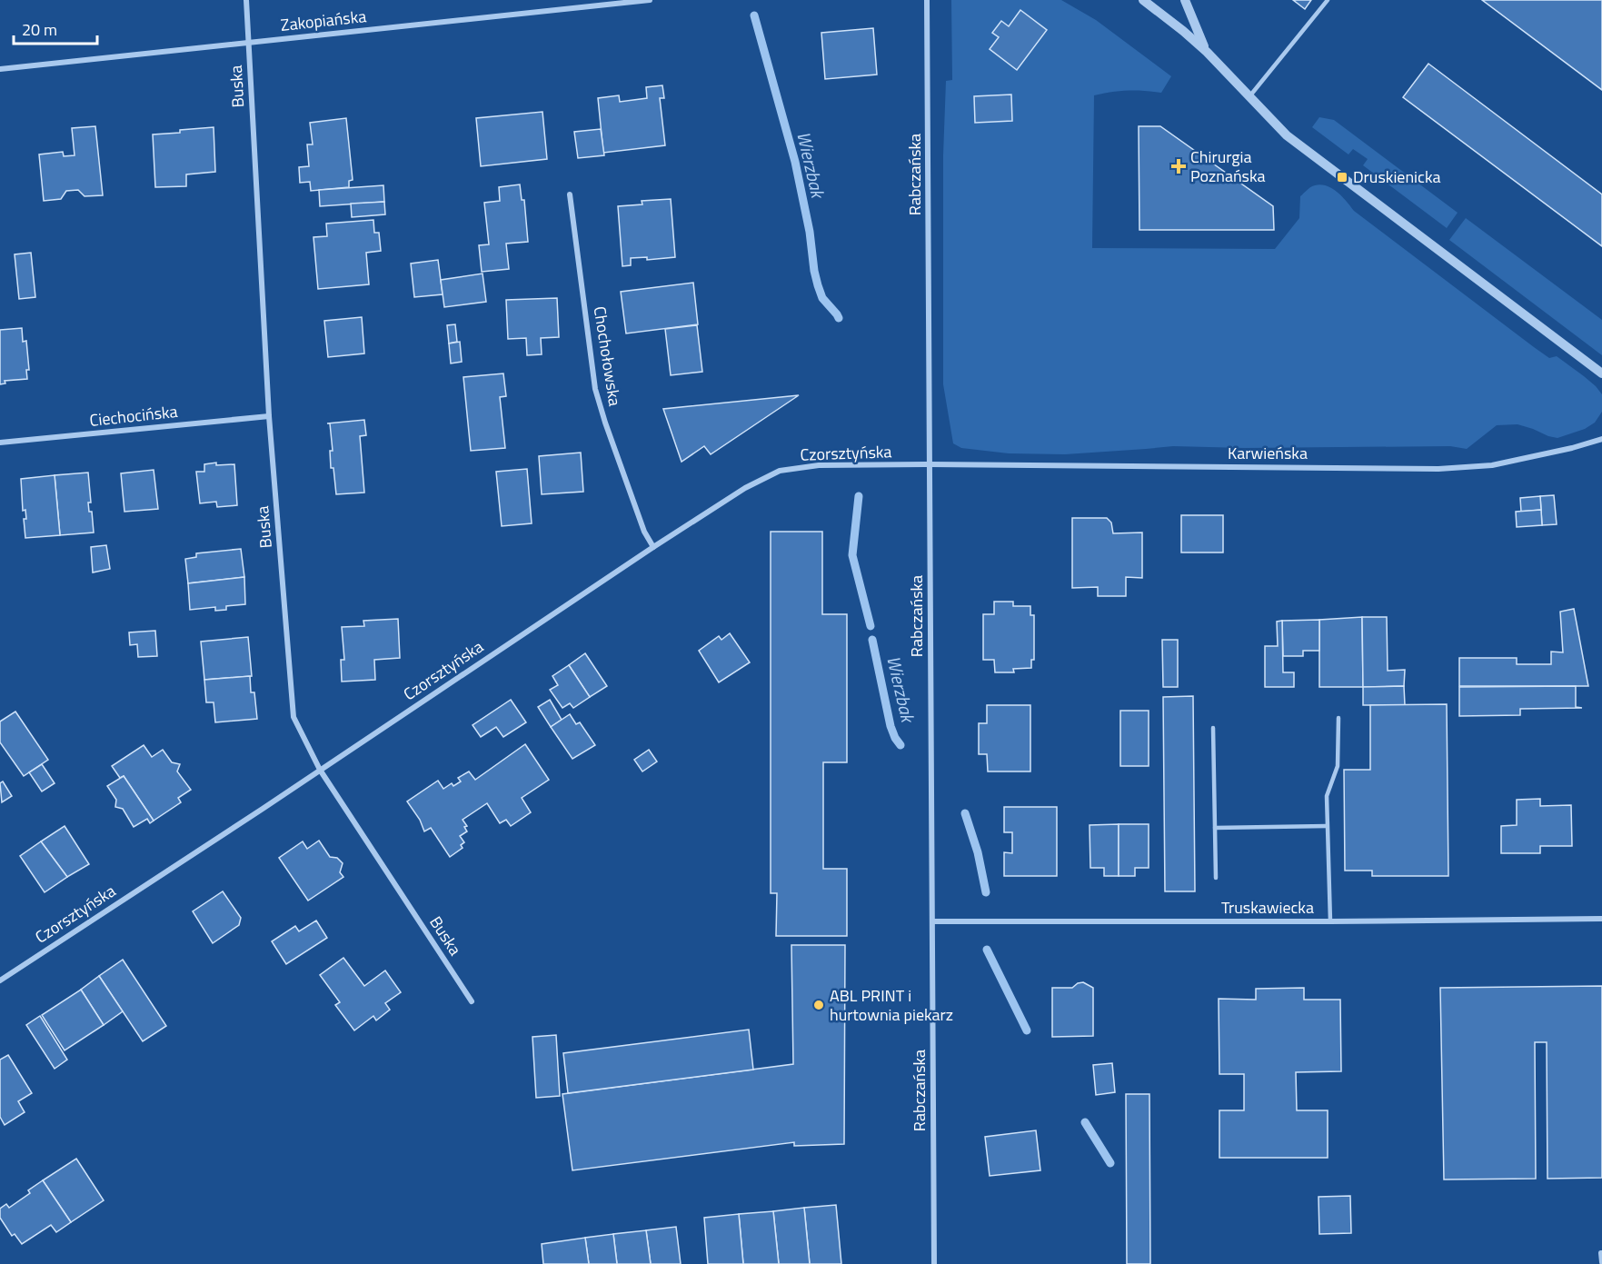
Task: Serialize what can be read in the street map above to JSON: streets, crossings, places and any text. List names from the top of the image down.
{
  "streets": {
    "street": [
      "Zakopiańska",
      "Buska",
      "Rabczańska",
      "Chochołowska",
      "Ciechocińska",
      "Czorsztyńska",
      "Karwieńska",
      "Truskawiecka"
    ]
  },
  "crossings": [
    ["Zakopiańska", "Buska"],
    ["Buska", "Ciechocińska"],
    ["Buska", "Czorsztyńska"],
    ["Rabczańska", "Czorsztyńska"],
    ["Rabczańska", "Karwieńska"],
    ["Rabczańska", "Truskawiecka"],
    ["Chochołowska", "Czorsztyńska"],
    ["Czorsztyńska", "Karwieńska"]
  ],
  "water": ["Wierzbak"],
  "places": {
    "health": ["Chirurgia Poznańska"],
    "transit": ["Druskienicka"],
    "other": ["ABL PRINT i hurtownia piekarz"]
  },
  "scale_bar": "20 m"
}
